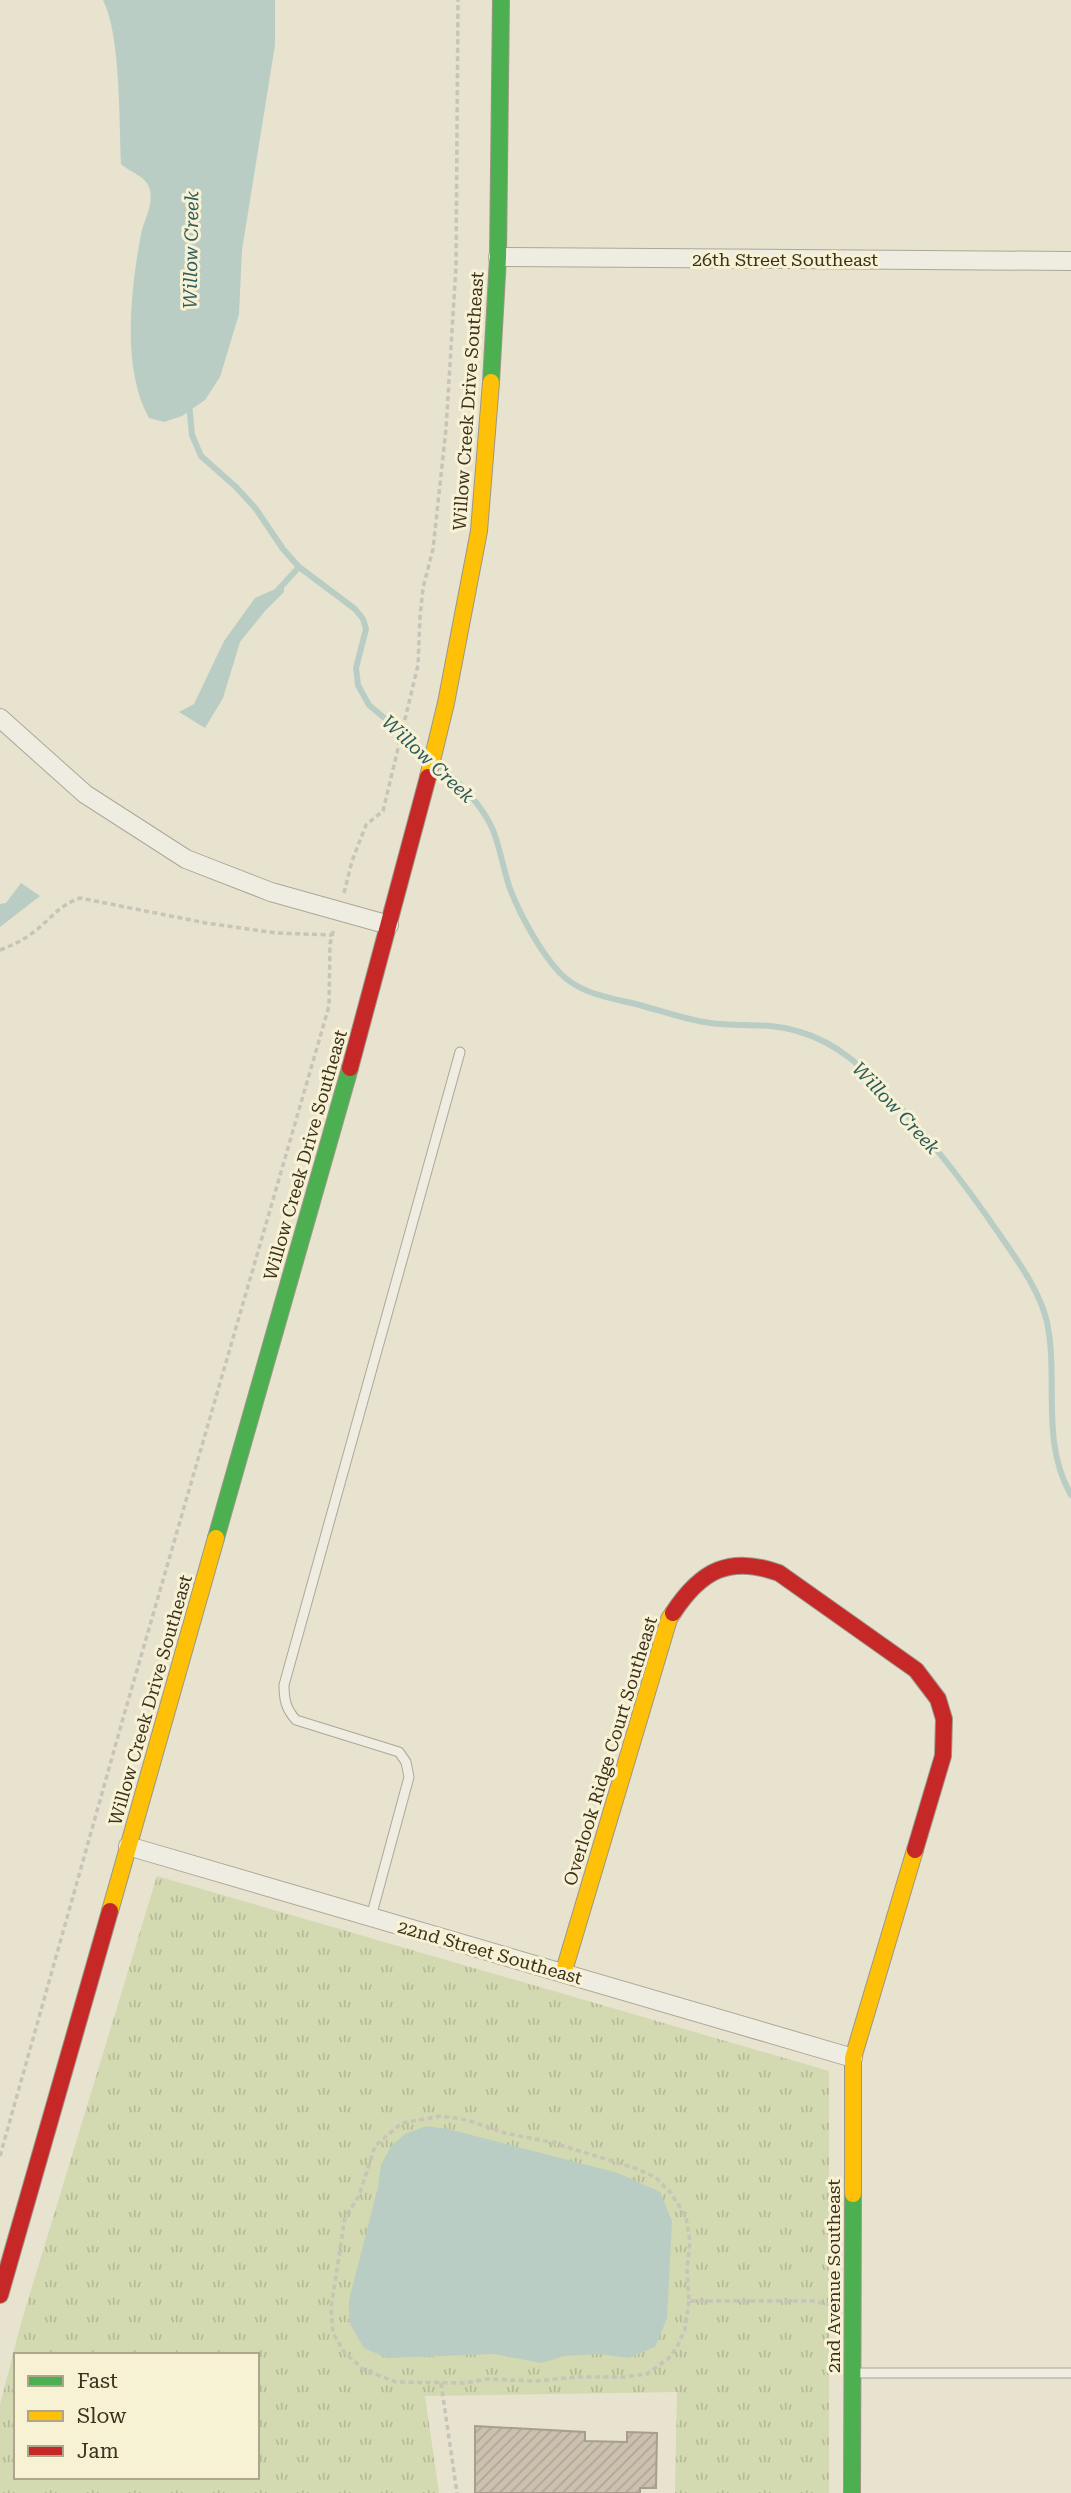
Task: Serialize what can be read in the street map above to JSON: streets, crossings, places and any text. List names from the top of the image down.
{
  "streets": {
    "main road": ["Willow Creek Drive Southeast", "Overlook Ridge Court Southeast", "2nd Avenue Southeast"],
    "street": ["26th Street Southeast", "22nd Street Southeast"]
  },
  "crossings": [
    ["26th Street Southeast", "Willow Creek Drive Southeast"],
    ["Willow Creek Drive Southeast", "22nd Street Southeast"],
    ["Overlook Ridge Court Southeast", "22nd Street Southeast"],
    ["Overlook Ridge Court Southeast", "2nd Avenue Southeast"],
    ["22nd Street Southeast", "2nd Avenue Southeast"]
  ],
  "water": ["Willow Creek"],
  "legend": ["Fast", "Slow", "Jam"]
}
